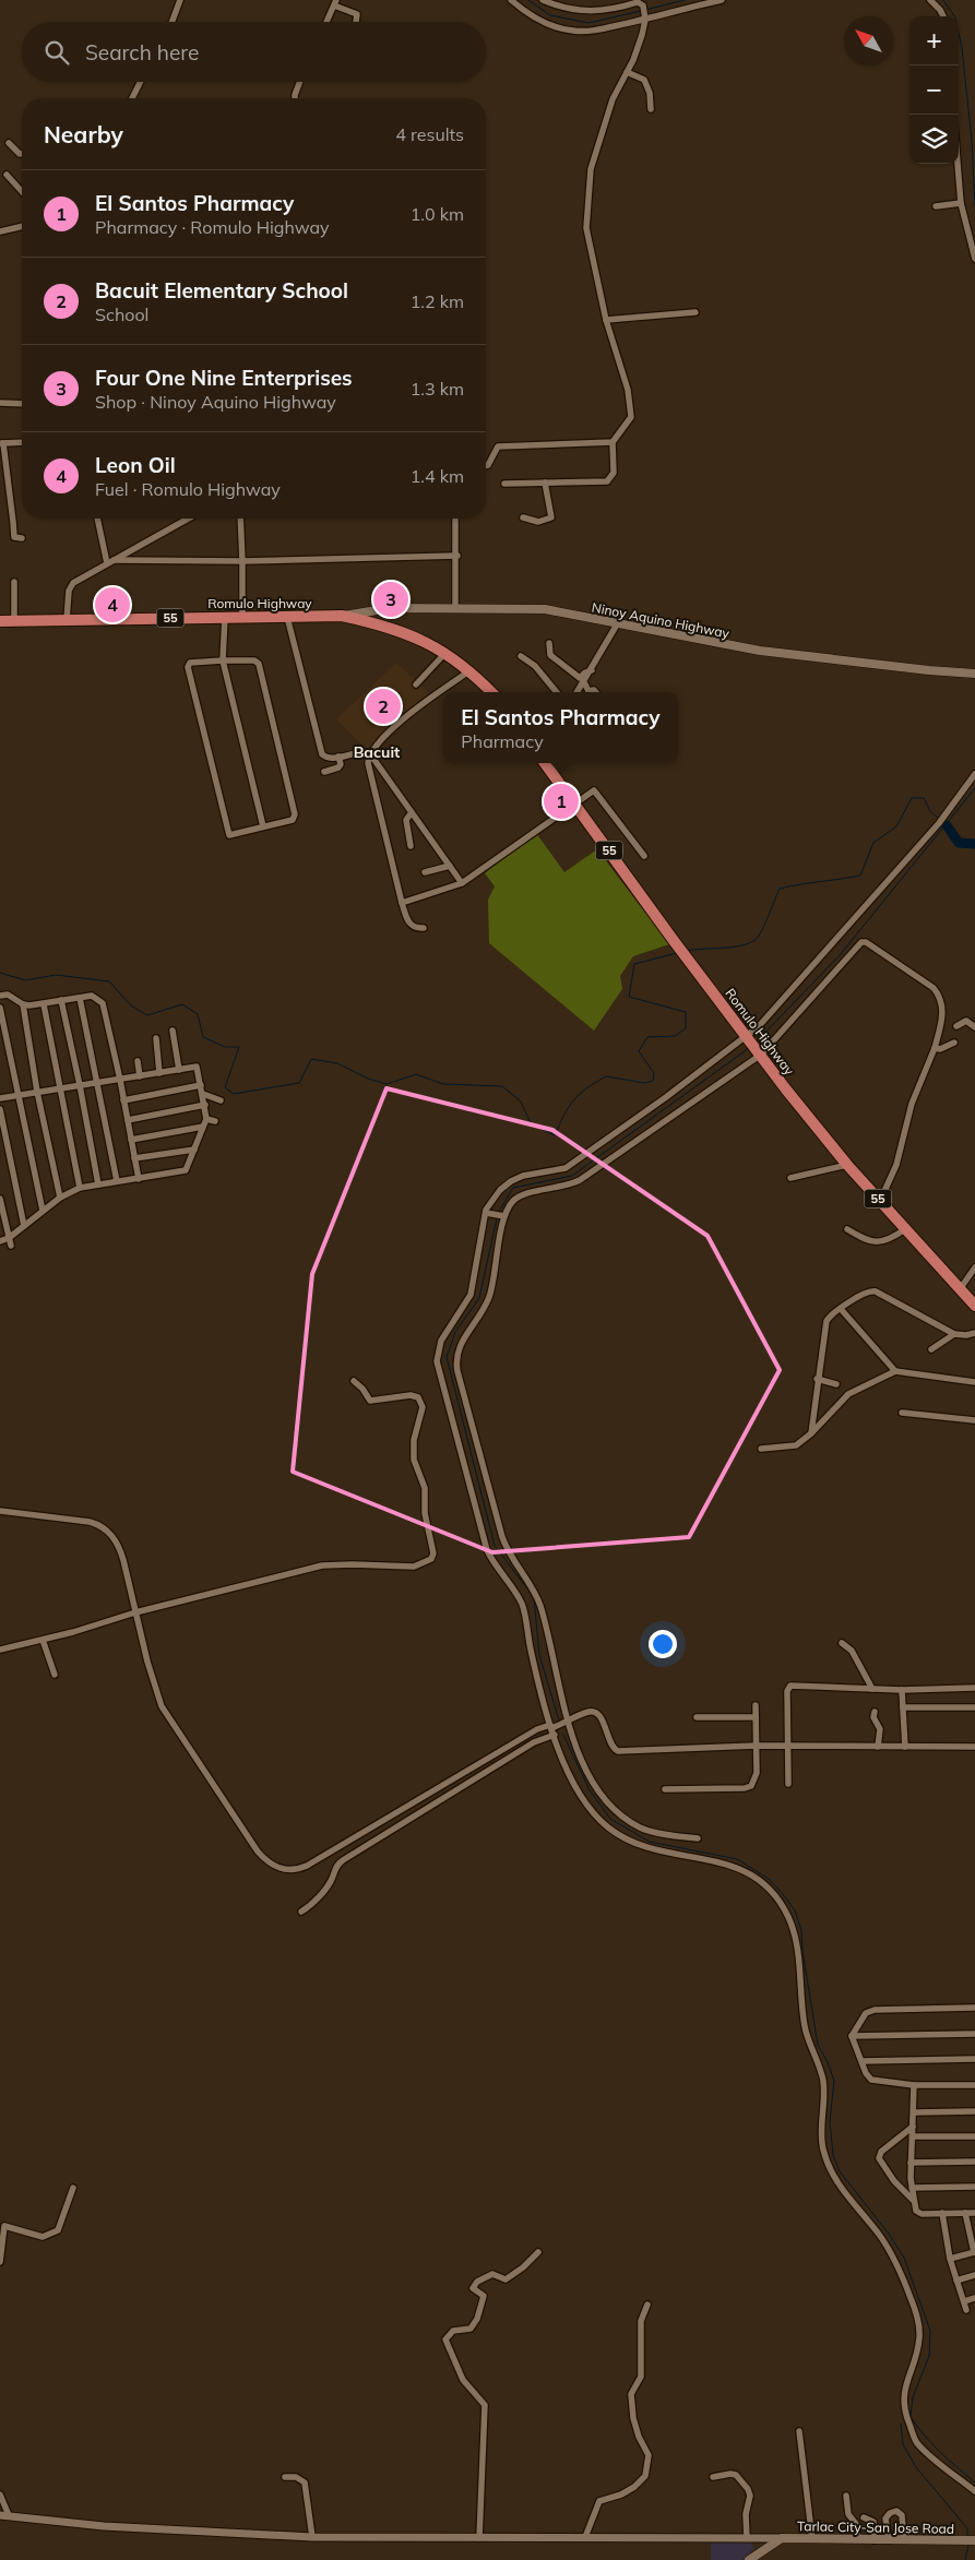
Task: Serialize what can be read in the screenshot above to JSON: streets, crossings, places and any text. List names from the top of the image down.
{
  "streets": {
    "highway": ["Romulo Highway", "55"],
    "main road": ["Ninoy Aquino Highway", "Tarlac City-San Jose Road"]
  },
  "crossings": [
    ["Romulo Highway", "Ninoy Aquino Highway"]
  ],
  "districts": ["Bacuit"],
  "north": "top left",
  "page": {
    "map_buttons": ["+", "−"],
    "search": "Search here",
    "heading": ["Nearby", "4 results"],
    "list": [
      {
        "mark": "1",
        "name": "El Santos Pharmacy",
        "note": "Pharmacy · Romulo Highway",
        "value": "1.0 km"
      },
      {
        "mark": "2",
        "name": "Bacuit Elementary School",
        "note": "School",
        "value": "1.2 km"
      },
      {
        "mark": "3",
        "name": "Four One Nine Enterprises",
        "note": "Shop · Ninoy Aquino Highway",
        "value": "1.3 km"
      },
      {
        "mark": "4",
        "name": "Leon Oil",
        "note": "Fuel · Romulo Highway",
        "value": "1.4 km"
      }
    ],
    "pins": [
      "3",
      "4",
      "2",
      "1"
    ],
    "popup": ["El Santos Pharmacy", "Pharmacy"]
  }
}
